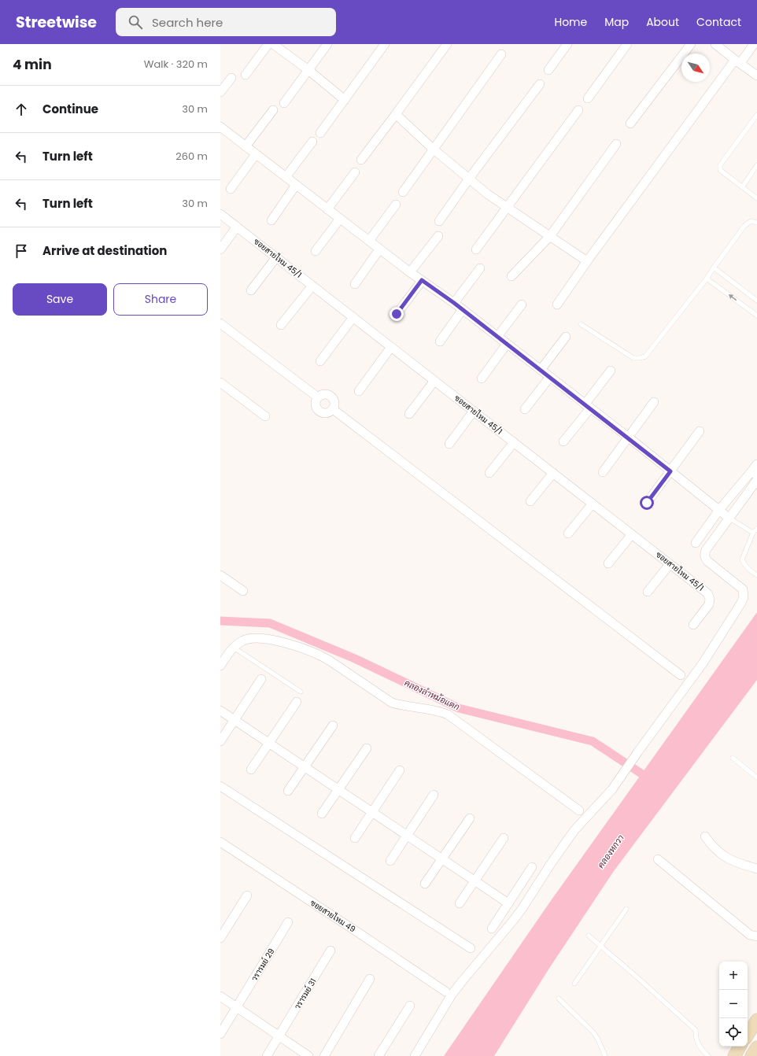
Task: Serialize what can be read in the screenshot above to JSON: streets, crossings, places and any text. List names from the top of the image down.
{
  "streets": {
    "street": [
      "ซอยสายไหม 45/1",
      "ซอยสายไหม 49",
      "วรารมย์ 29",
      "วรารมย์ 31"
    ]
  },
  "water": ["คลองลำหม้อแตก", "คลองหกวา"],
  "north": "bottom right",
  "page": {
    "header": "Streetwise",
    "search": "Search here",
    "nav": [
      "Home",
      "Map",
      "About",
      "Contact"
    ],
    "heading": ["4 min", "Walk · 320 m"],
    "list": [
      ["Continue", "30 m"],
      ["Turn left", "260 m"],
      ["Turn left", "30 m"],
      "Arrive at destination"
    ],
    "buttons": ["Save", "Share"],
    "map_buttons": ["+", "−"]
  }
}
